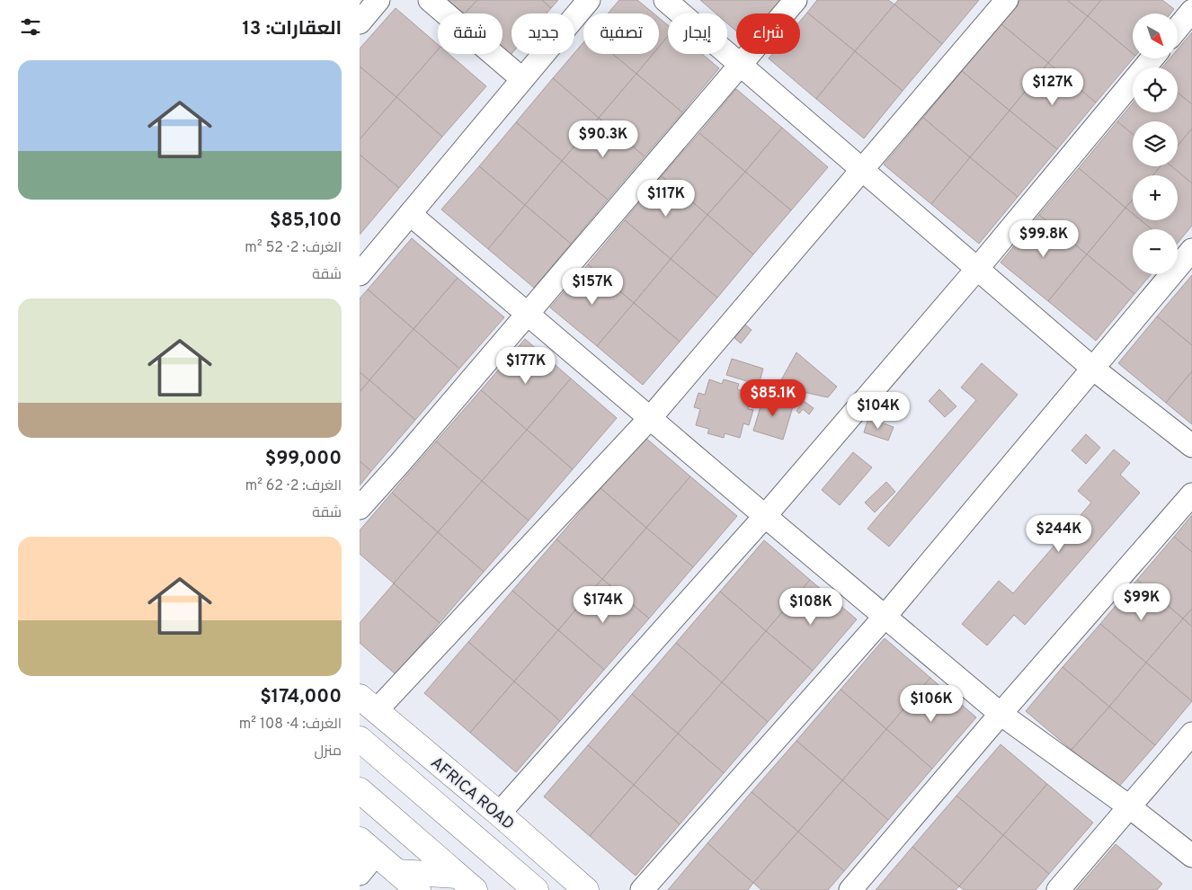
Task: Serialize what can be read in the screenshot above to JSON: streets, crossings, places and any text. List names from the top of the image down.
{
  "streets": {
    "main road": ["AFRICA ROAD"]
  },
  "north": "bottom right",
  "page": {
    "heading": "العقارات: 13",
    "map_buttons": ["+", "−"],
    "chip": [
      "شراء",
      "إيجار",
      "تصفية",
      "جديد",
      "شقة"
    ],
    "list": [
      {
        "name": "$85,100",
        "note": "الغرف: 2 · 52 m² · شقة"
      },
      {
        "name": "$99,000",
        "note": "الغرف: 2 · 62 m² · شقة"
      },
      {
        "name": "$174,000",
        "note": "الغرف: 4 · 108 m² · منزل"
      }
    ],
    "price": [
      "$127K",
      "$90.3K",
      "$117K",
      "$99.8K",
      "$157K",
      "$177K",
      "$85.1K",
      "$104K",
      "$244K",
      "$99K",
      "$174K",
      "$108K",
      "$106K"
    ]
  }
}
